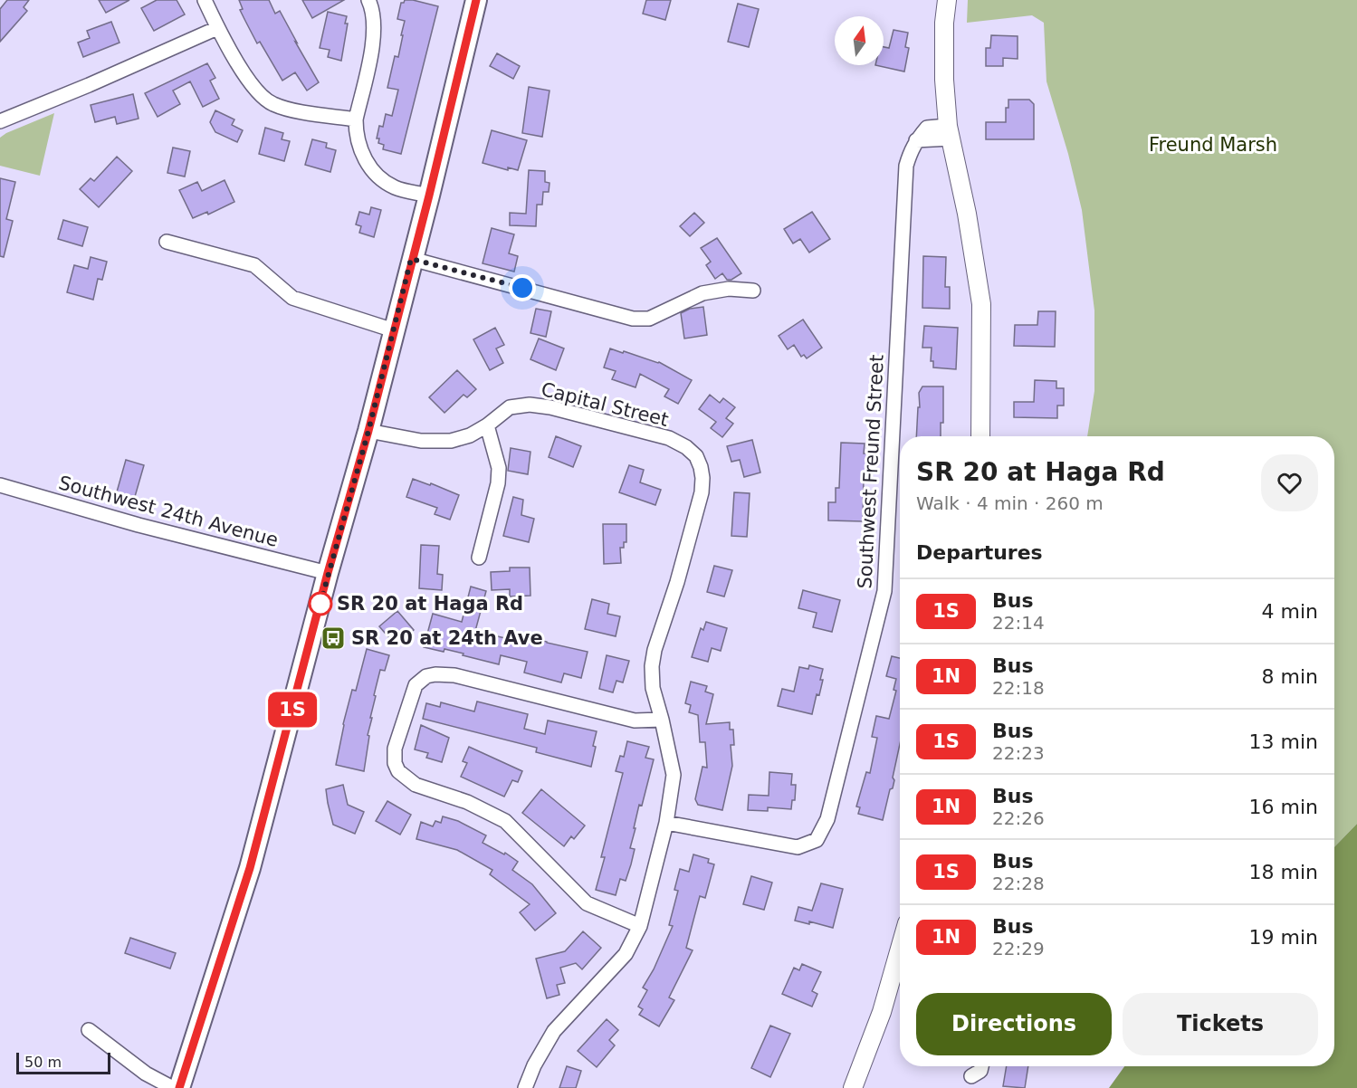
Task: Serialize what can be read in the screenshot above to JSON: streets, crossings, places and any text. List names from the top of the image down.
{
  "streets": {
    "street": ["Capital Street", "Southwest Freund Street", "Southwest 24th Avenue"]
  },
  "crossings": [
    ["Capital Street", "Southwest Freund Street"]
  ],
  "parks": ["Freund Marsh"],
  "places": {
    "other": ["SR 20 at Haga Rd"],
    "bus stop": ["SR 20 at 24th Ave"]
  },
  "lines": ["bus line 1S"],
  "scale_bar": "50 m",
  "north": "top",
  "page": {
    "on_map": "1S",
    "heading": [
      ["SR 20 at Haga Rd", "Walk · 4 min · 260 m"],
      "Departures"
    ],
    "list": [
      {
        "mark": "1S",
        "name": "Bus",
        "note": "22:14",
        "value": "4 min"
      },
      {
        "mark": "1N",
        "name": "Bus",
        "note": "22:18",
        "value": "8 min"
      },
      {
        "mark": "1S",
        "name": "Bus",
        "note": "22:23",
        "value": "13 min"
      },
      {
        "mark": "1N",
        "name": "Bus",
        "note": "22:26",
        "value": "16 min"
      },
      {
        "mark": "1S",
        "name": "Bus",
        "note": "22:28",
        "value": "18 min"
      },
      {
        "mark": "1N",
        "name": "Bus",
        "note": "22:29",
        "value": "19 min"
      }
    ],
    "buttons": ["Directions", "Tickets"],
    "scale": "50 m"
  }
}
